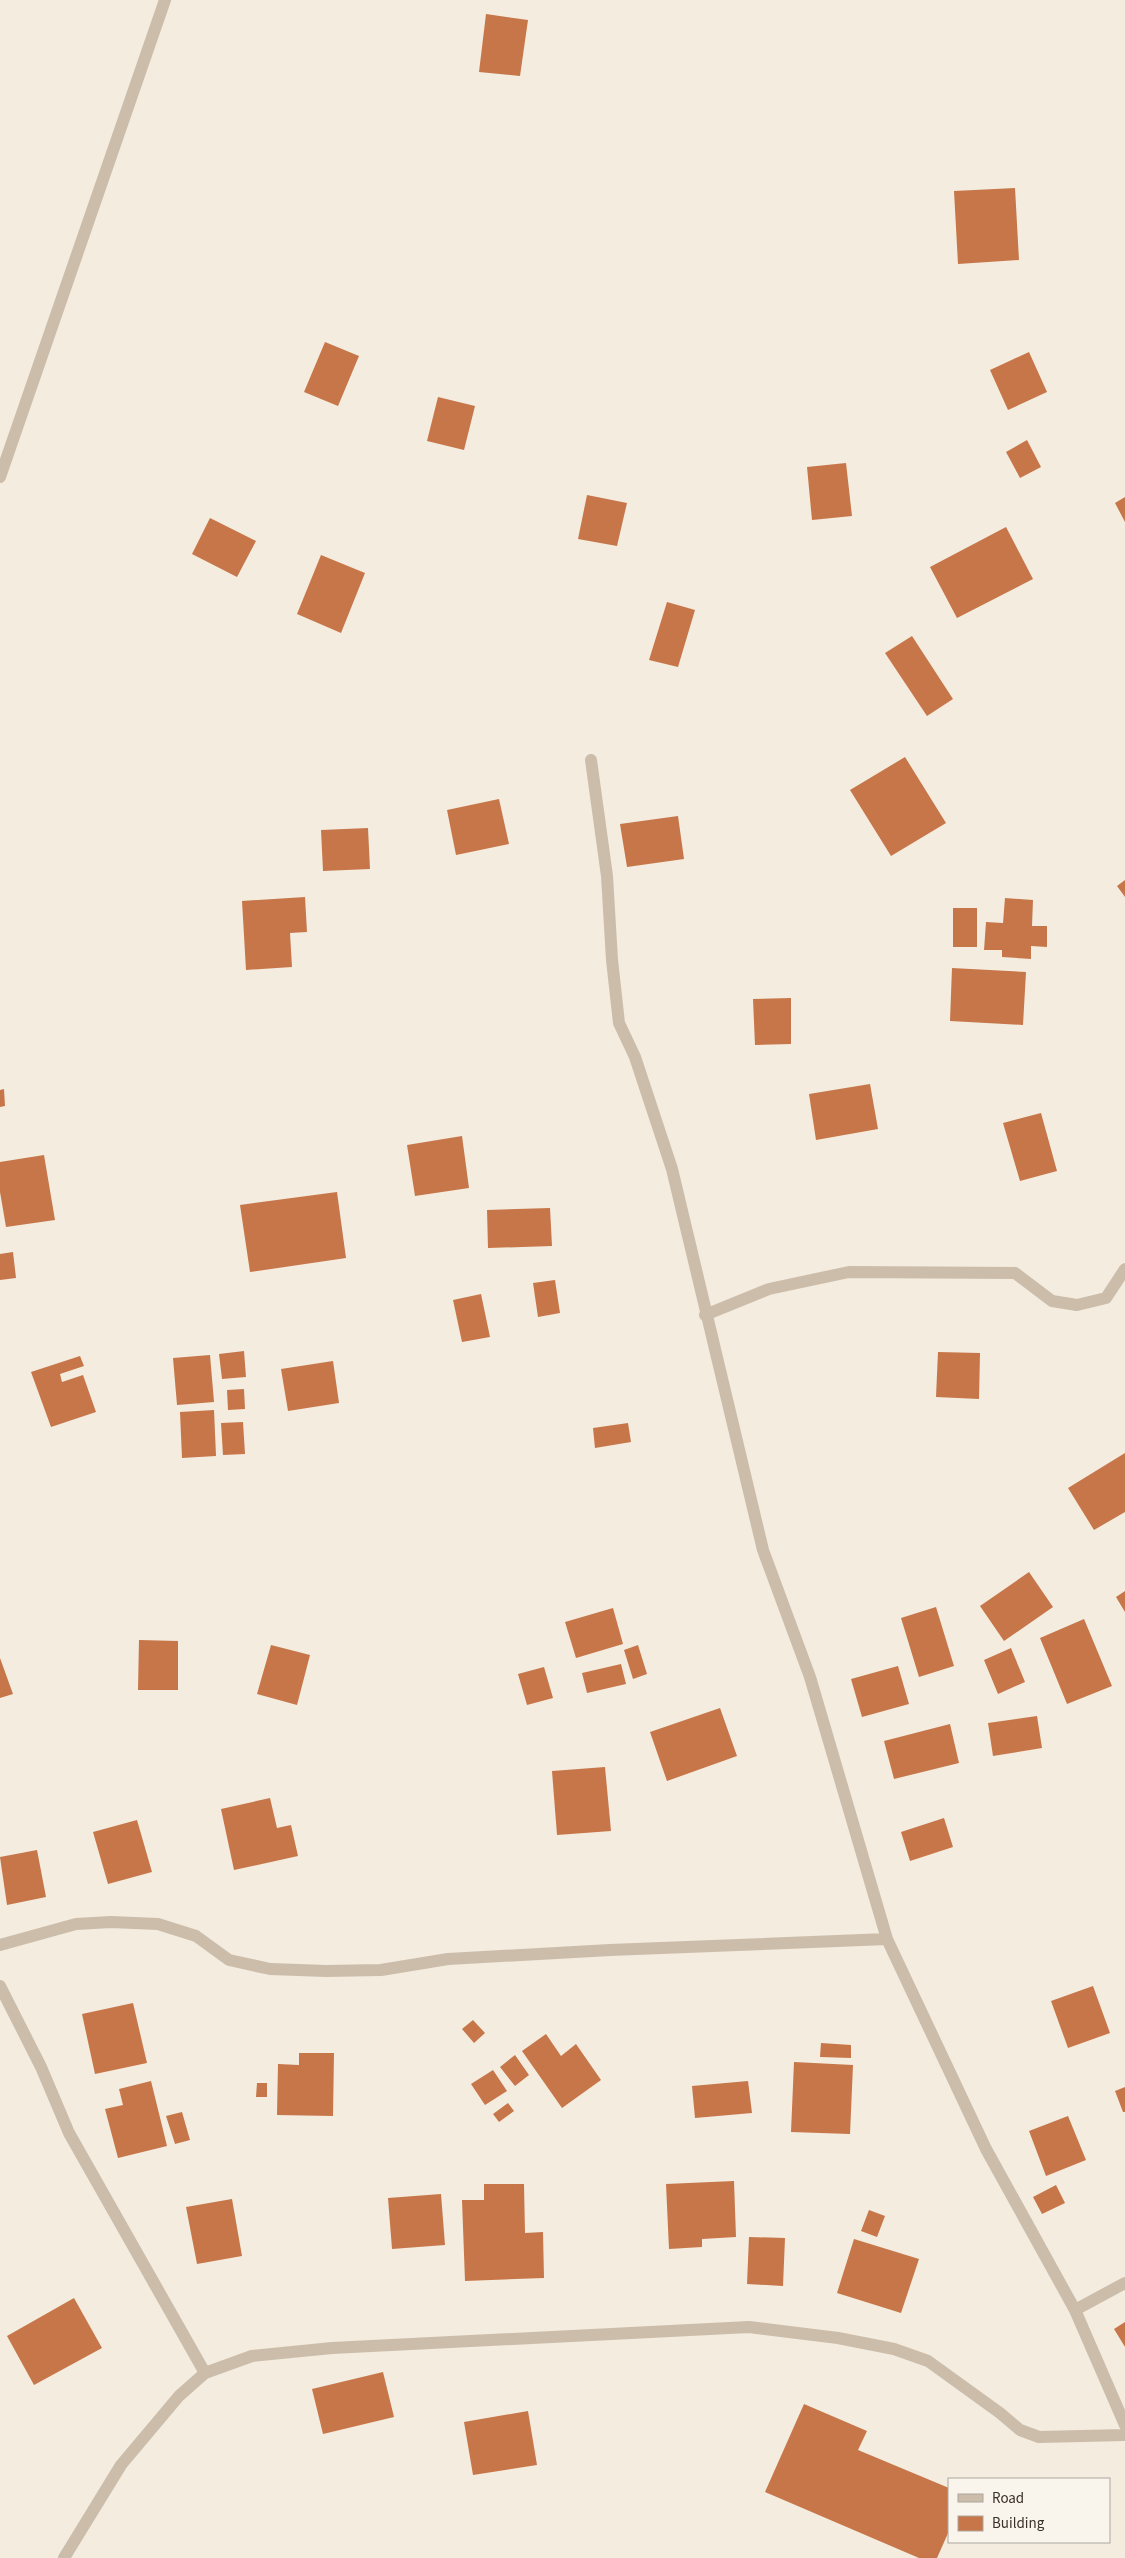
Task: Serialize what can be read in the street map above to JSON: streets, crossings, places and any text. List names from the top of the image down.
{
  "legend": ["Road", "Building"]
}
